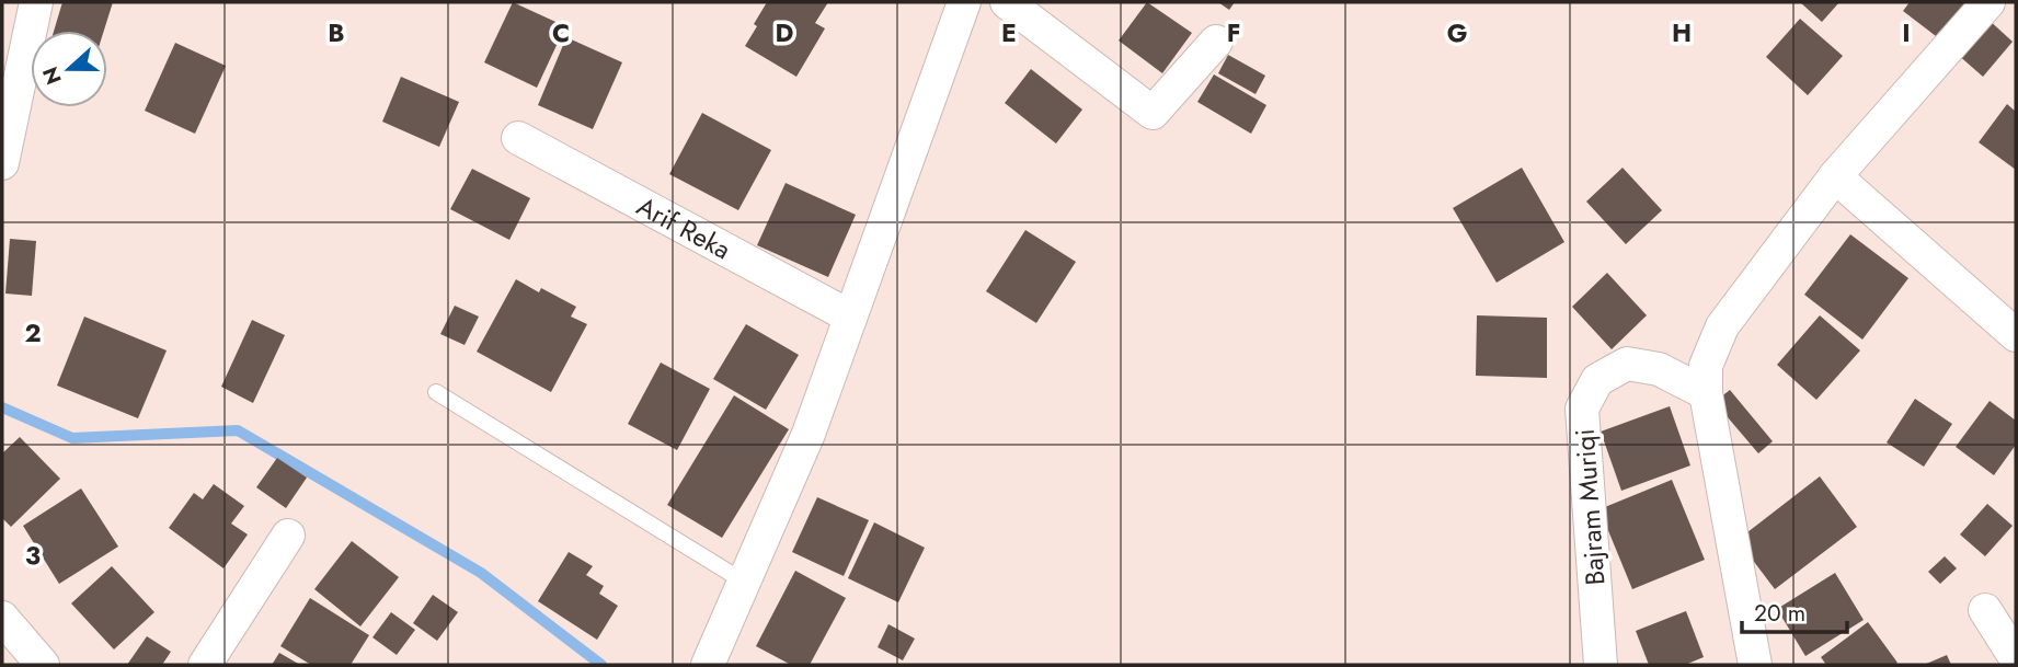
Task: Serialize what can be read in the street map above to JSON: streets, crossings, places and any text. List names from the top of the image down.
{
  "streets": {
    "street": ["Arif Reka", "Bajram Muriqi"]
  },
  "scale_bar": "20 m",
  "north": "left",
  "grid": {
    "columns": [
      "B",
      "C",
      "D",
      "E",
      "F",
      "G",
      "H",
      "I"
    ],
    "rows": ["2", "3"]
  }
}
